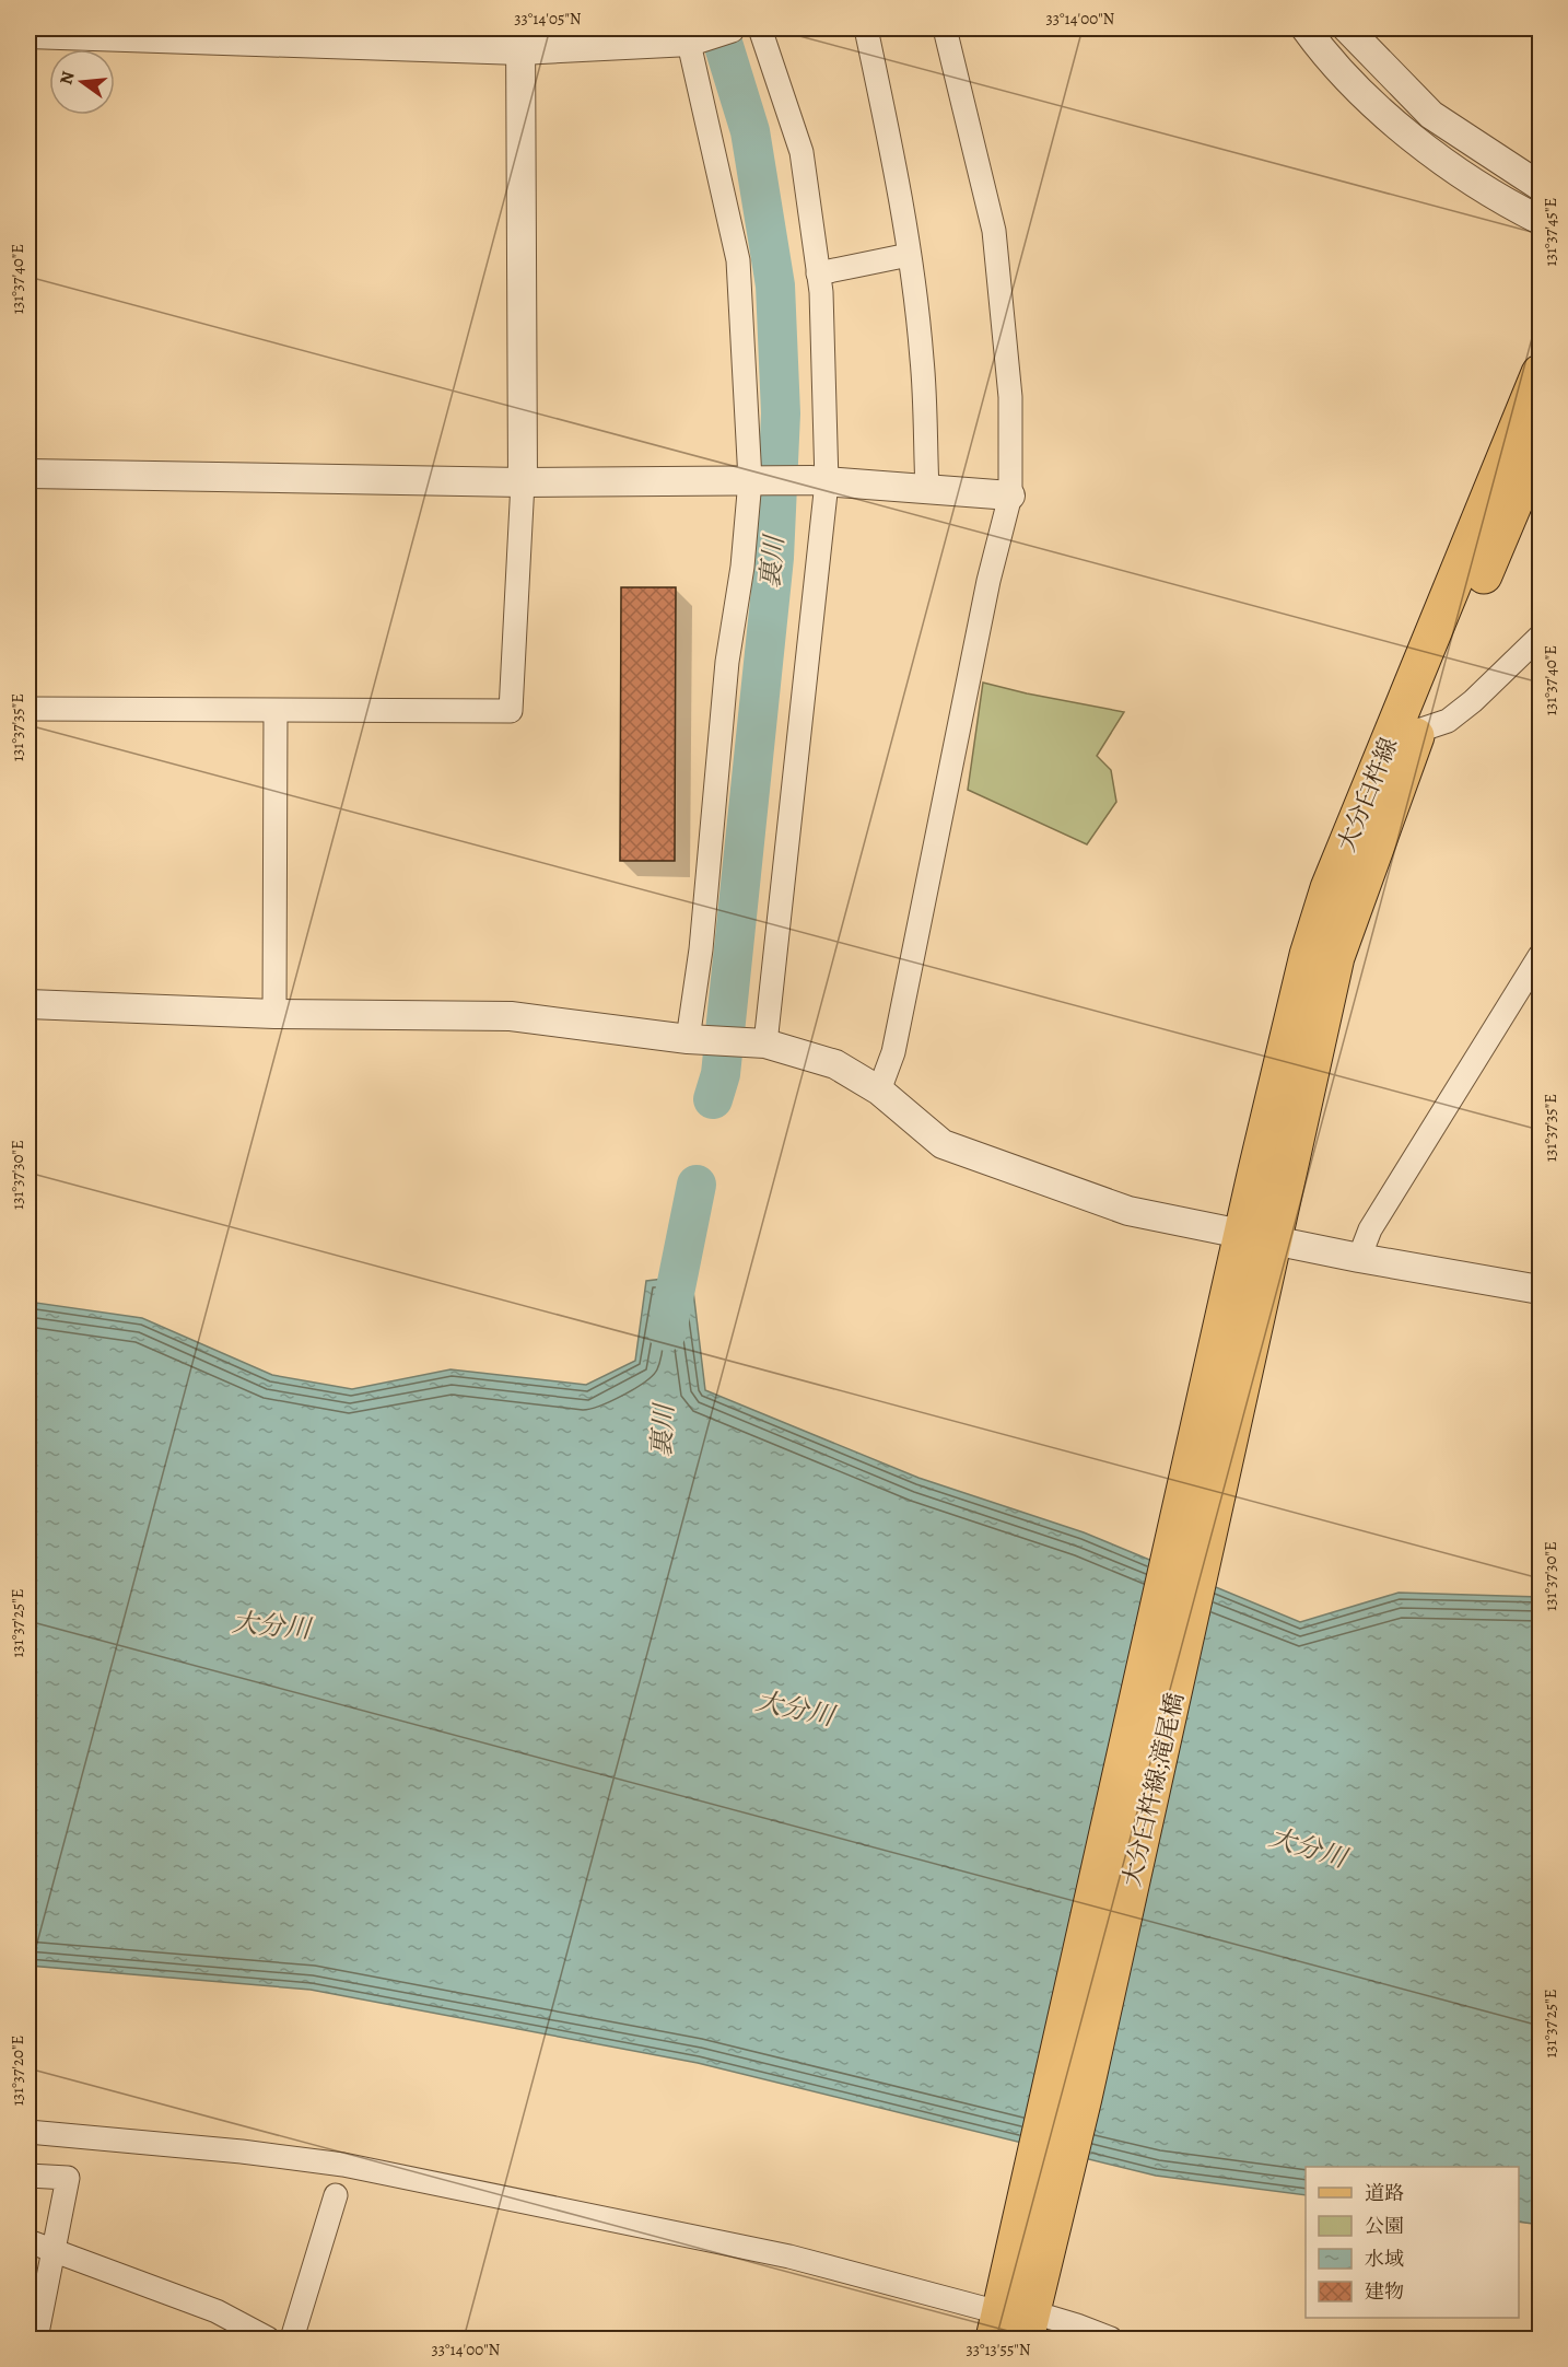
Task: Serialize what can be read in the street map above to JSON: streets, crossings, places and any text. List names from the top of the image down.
{
  "streets": {
    "main road": ["大分臼杵線", "大分臼杵線;滝尾橋"]
  },
  "crossings": [
    ["大分臼杵線", "大分臼杵線;滝尾橋"]
  ],
  "water": ["裏川", "大分川"],
  "legend": [
    "道路",
    "公園",
    "水域",
    "建物"
  ],
  "north": "left",
  "coordinates": [
    "33°14'05\"N",
    "33°14'00\"N",
    "131°37'45\"E",
    "131°37'40\"E",
    "131°37'35\"E",
    "131°37'30\"E",
    "131°37'25\"E",
    "131°37'20\"E",
    "33°13'55\"N"
  ]
}
